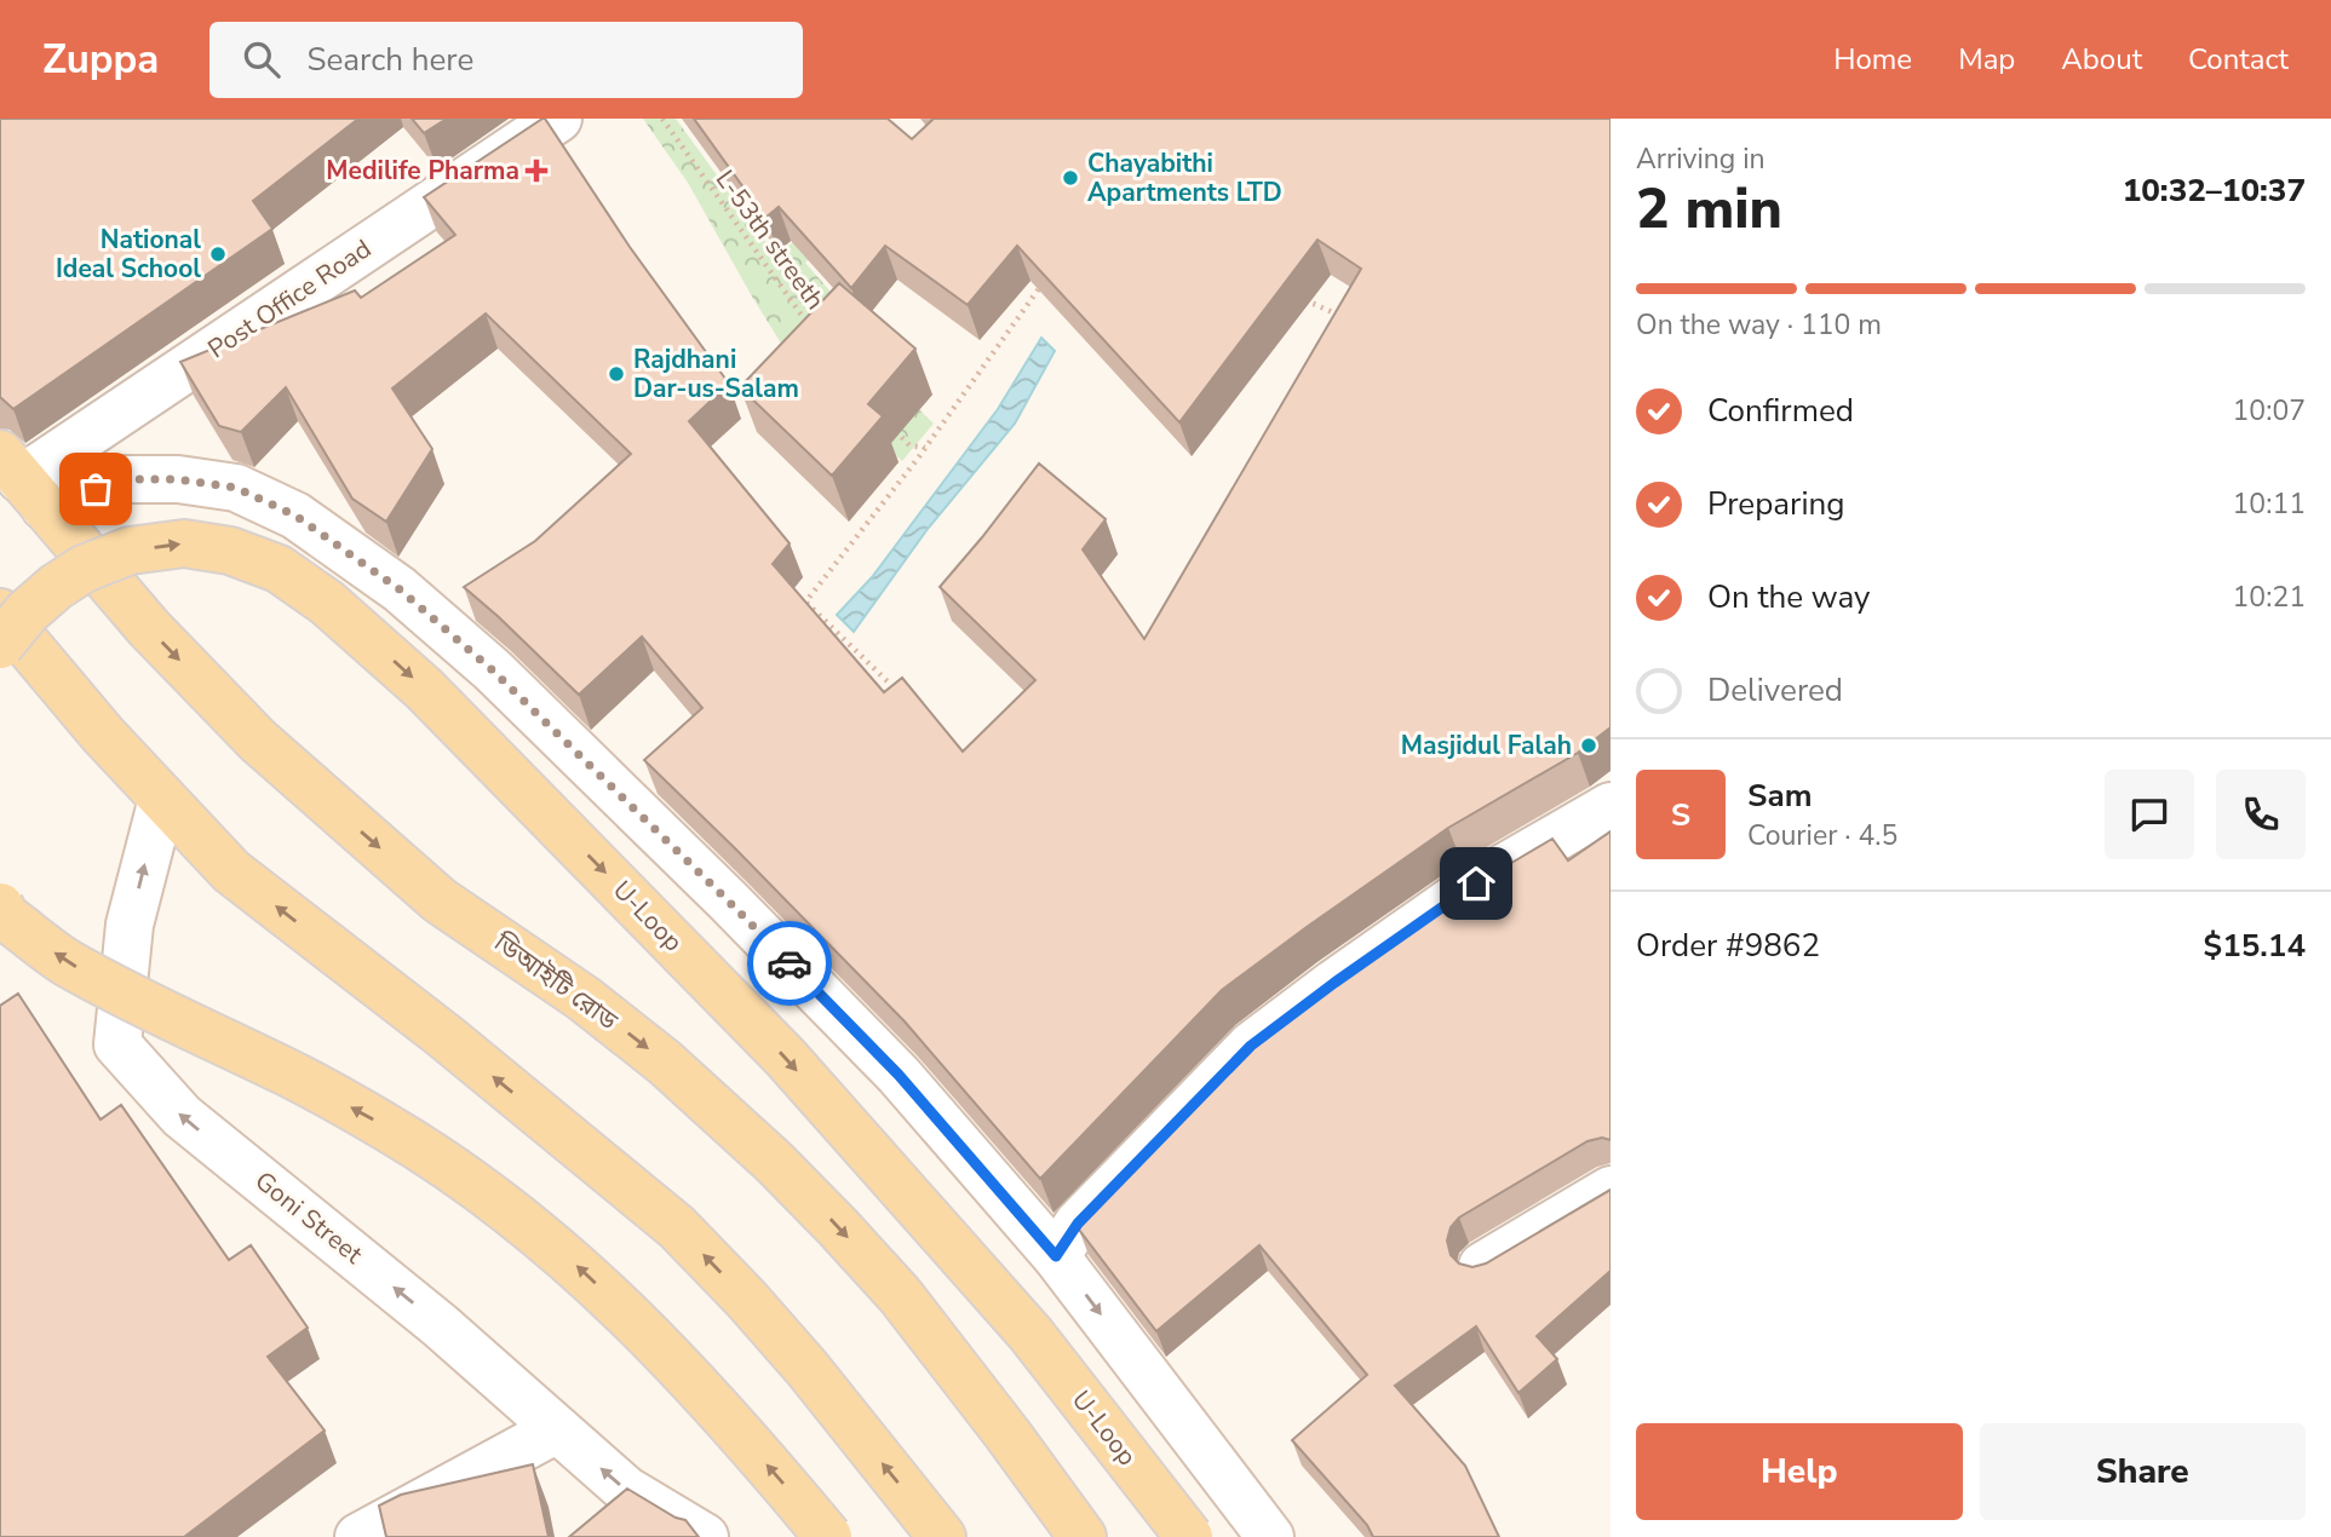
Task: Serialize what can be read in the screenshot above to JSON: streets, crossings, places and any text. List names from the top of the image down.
{
  "streets": {
    "main road": ["U-Loop", "ডিআইটি রোড"],
    "street": ["Post Office Road", "Goni Street"],
    "path": ["L-53th streeth"]
  },
  "crossings": [
    ["Post Office Road", "ডিআইটি রোড"]
  ],
  "one_way": ["Goni Street"],
  "places": {
    "health": ["Medilife Pharma"],
    "other": [
      "Chayabithi Apartments LTD",
      "National Ideal School",
      "Rajdhani Dar-us-Salam",
      "Masjidul Falah"
    ]
  },
  "page": {
    "header": "Zuppa",
    "search": "Search here",
    "nav": [
      "Home",
      "Map",
      "About",
      "Contact"
    ],
    "heading": ["2 min", "Arriving in", "10:32–10:37"],
    "panel": [
      "Sam",
      "Courier · 4.5",
      "Order #9862",
      "$15.14"
    ],
    "bar": "On the way · 110 m",
    "list": [
      ["Confirmed", "10:07"],
      ["Preparing", "10:11"],
      ["On the way", "10:21"],
      "Delivered"
    ],
    "round": "S",
    "buttons": ["Help", "Share"]
  }
}
